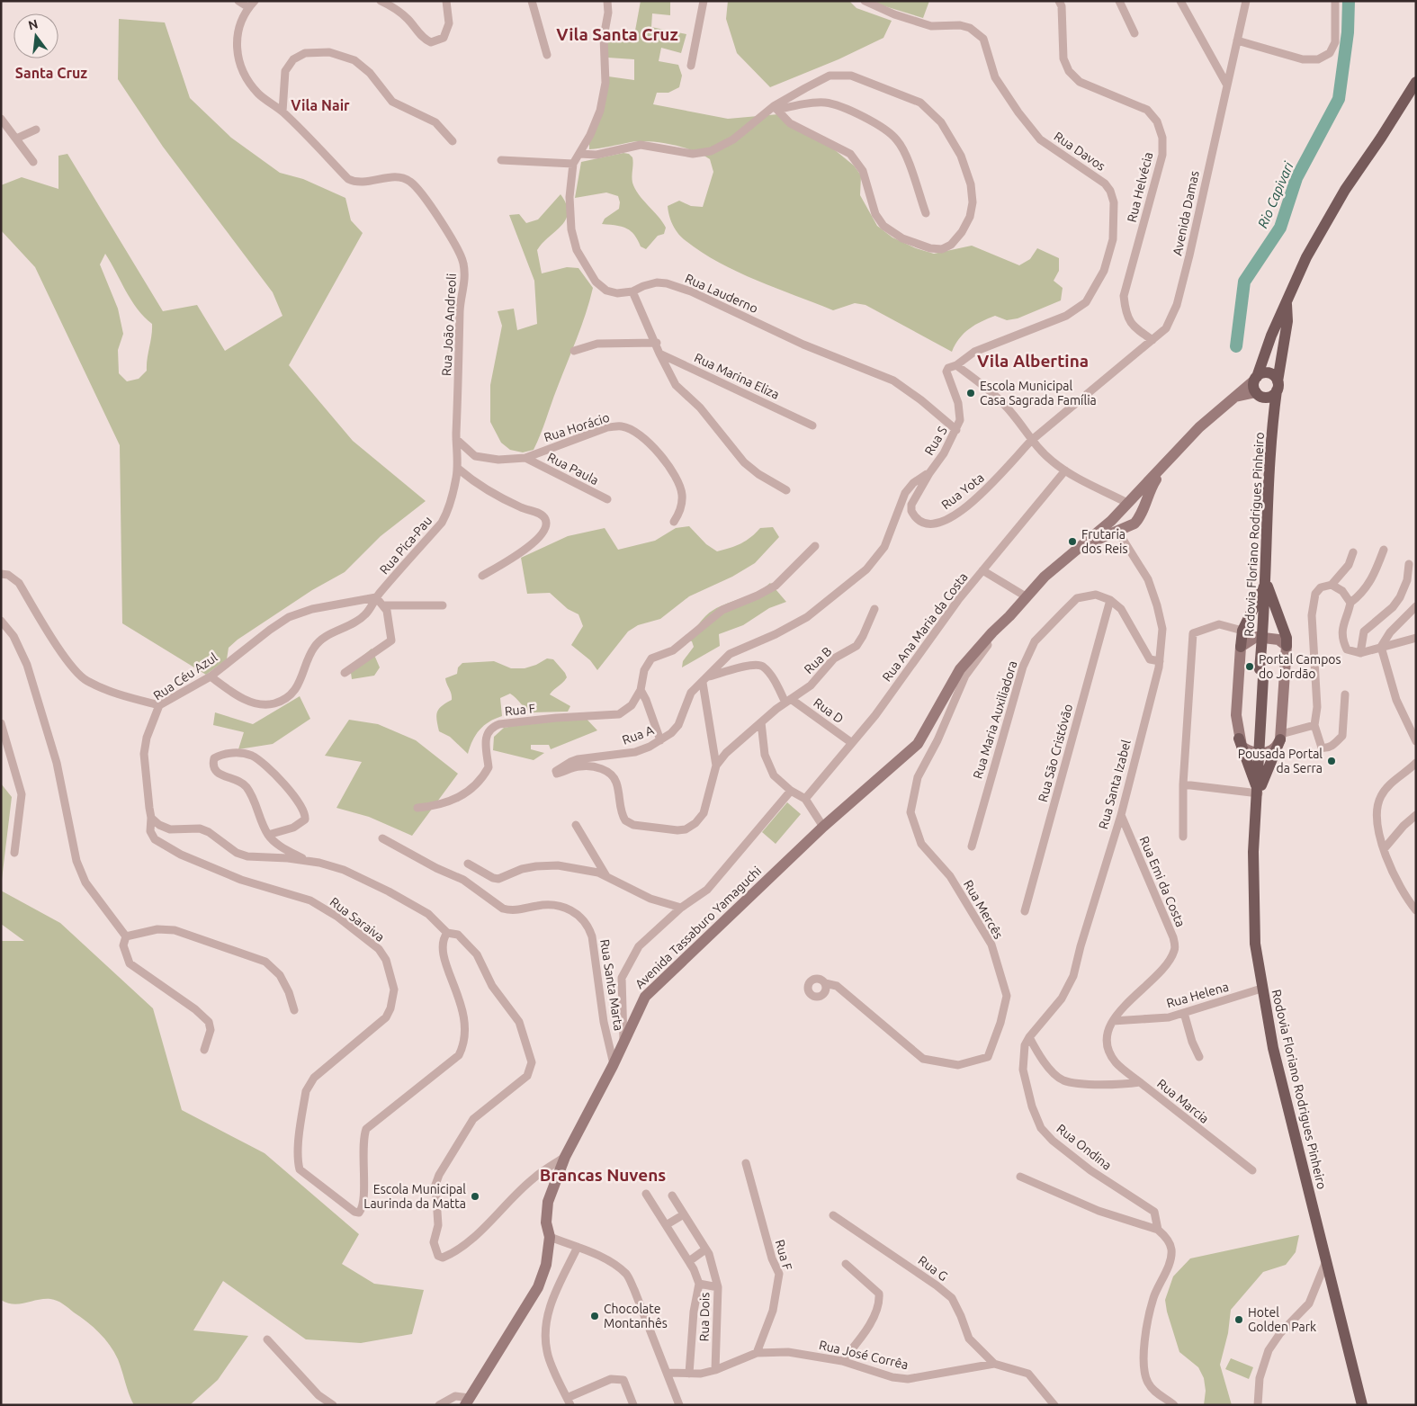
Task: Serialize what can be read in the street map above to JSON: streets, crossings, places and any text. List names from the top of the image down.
{
  "streets": {
    "main road": ["Rodovia Floriano Rodrigues Pinheiro"],
    "street": [
      "Rua Davos",
      "Rua Helvécia",
      "Avenida Damas",
      "Rua Lauderno",
      "Rua João Andreoli",
      "Rua Marina Eliza",
      "Rua Horácio",
      "Rua S",
      "Rua Paula",
      "Rua Yota",
      "Rua Pica-Pau",
      "Rua Ana Maria da Costa",
      "Rua B",
      "Rua Céu Azul",
      "Rua F",
      "Rua D",
      "Rua Maria Auxiliadora",
      "Rua A",
      "Rua São Cristóvão",
      "Rua Santa Izabel",
      "Rua Emi da Costa",
      "Rua Mercês",
      "Rua Saraiva",
      "Avenida Tassaburo Yamaguchi",
      "Rua Santa Marta",
      "Rua Helena",
      "Rua Marcia",
      "Rua Ondina",
      "Rua G",
      "Rua Dois",
      "Rua José Corrêa"
    ]
  },
  "crossings": [
    ["Rua Davos", "Rua S"],
    ["Rua Helvécia", "Avenida Damas"],
    ["Avenida Damas", "Rua Yota"],
    ["Rua Lauderno", "Rua S"],
    ["Rua João Andreoli", "Rua Paula"],
    ["Rua João Andreoli", "Rua Pica-Pau"],
    ["Rua Horácio", "Rua Paula"],
    ["Rua S", "Rua Yota"],
    ["Rua S", "Rua A"],
    ["Rua Yota", "Rua A"],
    ["Rodovia Floriano Rodrigues Pinheiro", "Rua Helena"],
    ["Rua Pica-Pau", "Rua Céu Azul"],
    ["Rua Ana Maria da Costa", "Rua D"],
    ["Rua B", "Rua D"],
    ["Rua B", "Rua A"],
    ["Rua Céu Azul", "Rua Saraiva"],
    ["Rua F", "Rua José Corrêa"],
    ["Rua D", "Rua A"],
    ["Rua Maria Auxiliadora", "Rua São Cristóvão"],
    ["Rua Santa Izabel", "Rua Emi da Costa"],
    ["Rua Santa Izabel", "Rua Marcia"],
    ["Rua Santa Izabel", "Rua Ondina"],
    ["Rua Emi da Costa", "Rua Helena"],
    ["Rua Emi da Costa", "Rua Marcia"],
    ["Rua Mercês", "Avenida Tassaburo Yamaguchi"],
    ["Avenida Tassaburo Yamaguchi", "Rua Santa Marta"],
    ["Rua Marcia", "Rua Ondina"],
    ["Rua G", "Rua José Corrêa"],
    ["Rua Dois", "Rua José Corrêa"]
  ],
  "districts": [
    "Vila Santa Cruz",
    "Santa Cruz",
    "Vila Nair",
    "Vila Albertina",
    "Brancas Nuvens"
  ],
  "water": ["Rio Capivari"],
  "places": [
    "Escola Municipal Casa Sagrada Família",
    "Frutaria dos Reis",
    "Portal Campos do Jordão",
    "Pousada Portal da Serra",
    "Escola Municipal Laurinda da Matta",
    "Chocolate Montanhês",
    "Hotel Golden Park"
  ],
  "north": "top"
}
